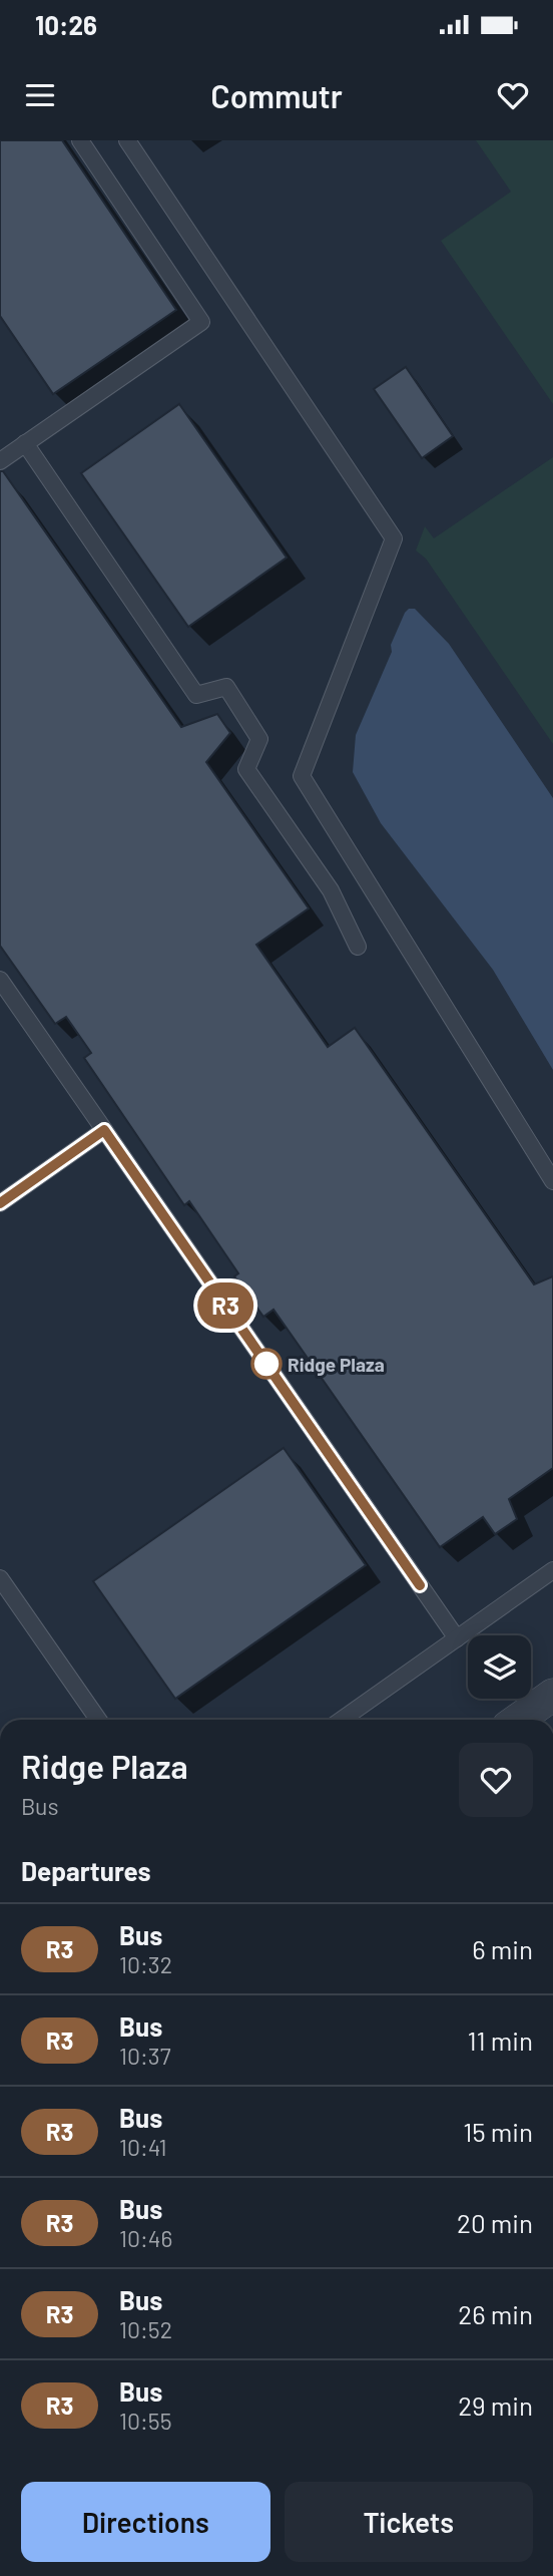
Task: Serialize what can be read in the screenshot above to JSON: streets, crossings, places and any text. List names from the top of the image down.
{
  "places": ["Ridge Plaza"],
  "lines": ["bus line R3"],
  "page": {
    "status": "10:26",
    "header": "Commutr",
    "on_map": "R3",
    "heading": [
      ["Ridge Plaza", "Bus"],
      "Departures"
    ],
    "list": [
      {
        "mark": "R3",
        "name": "Bus",
        "note": "10:32",
        "value": "6 min"
      },
      {
        "mark": "R3",
        "name": "Bus",
        "note": "10:37",
        "value": "11 min"
      },
      {
        "mark": "R3",
        "name": "Bus",
        "note": "10:41",
        "value": "15 min"
      },
      {
        "mark": "R3",
        "name": "Bus",
        "note": "10:46",
        "value": "20 min"
      },
      {
        "mark": "R3",
        "name": "Bus",
        "note": "10:52",
        "value": "26 min"
      },
      {
        "mark": "R3",
        "name": "Bus",
        "note": "10:55",
        "value": "29 min"
      }
    ],
    "buttons": ["Directions", "Tickets"]
  }
}
